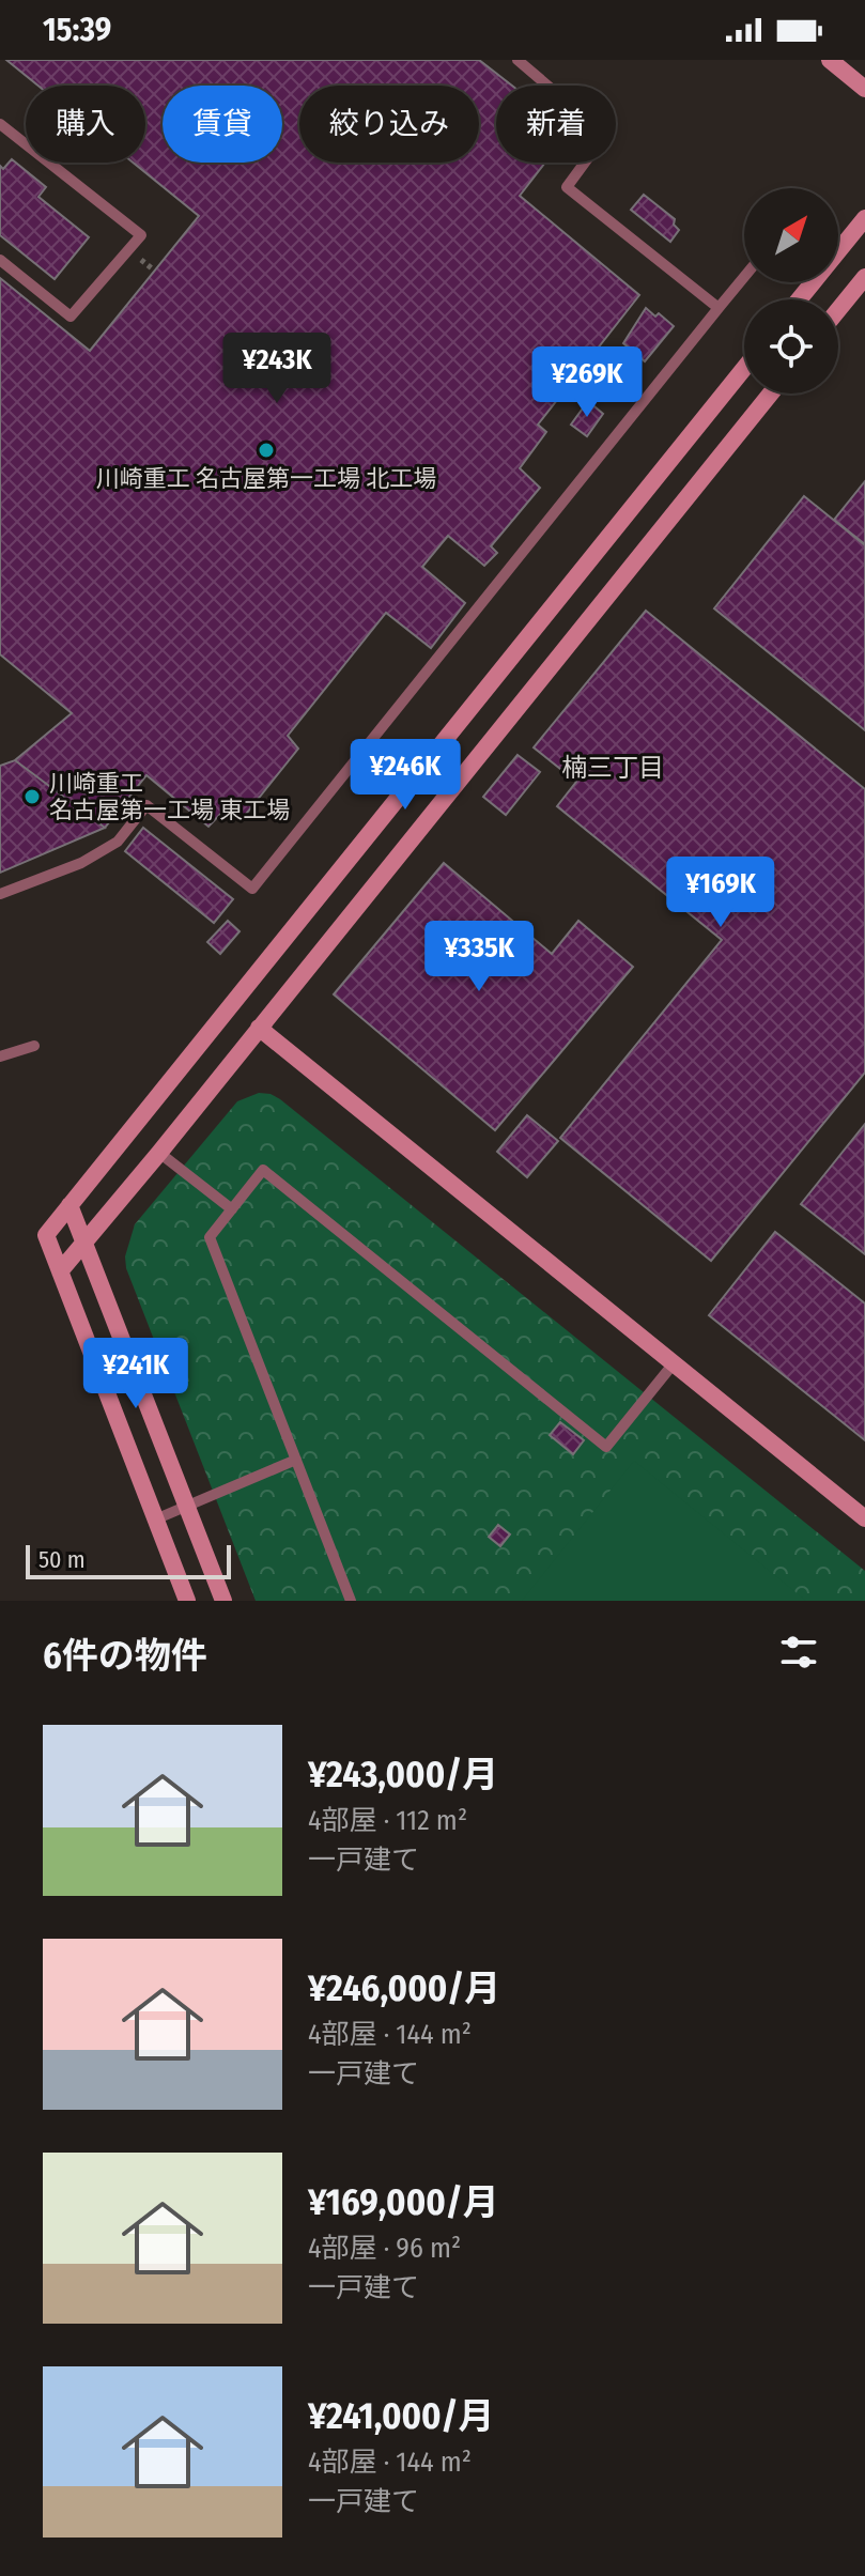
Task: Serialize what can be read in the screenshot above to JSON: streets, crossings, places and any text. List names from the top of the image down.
{
  "districts": ["楠三丁目"],
  "places": ["川崎重工 名古屋第一工場 北工場", "川崎重工 名古屋第一工場 東工場"],
  "scale_bar": "50 m",
  "north": "top right",
  "page": {
    "status": "15:39",
    "chip": [
      "購入",
      "賃貸",
      "絞り込み",
      "新着"
    ],
    "price": [
      "¥243K",
      "¥269K",
      "¥246K",
      "¥169K",
      "¥335K",
      "¥241K"
    ],
    "scale": "50 m",
    "heading": "6件の物件",
    "list": [
      {
        "name": "¥243,000/月",
        "note": "4部屋 · 112 m² · 一戸建て"
      },
      {
        "name": "¥246,000/月",
        "note": "4部屋 · 144 m² · 一戸建て"
      },
      {
        "name": "¥169,000/月",
        "note": "4部屋 · 96 m² · 一戸建て"
      },
      {
        "name": "¥241,000/月",
        "note": "4部屋 · 144 m² · 一戸建て"
      }
    ]
  }
}
